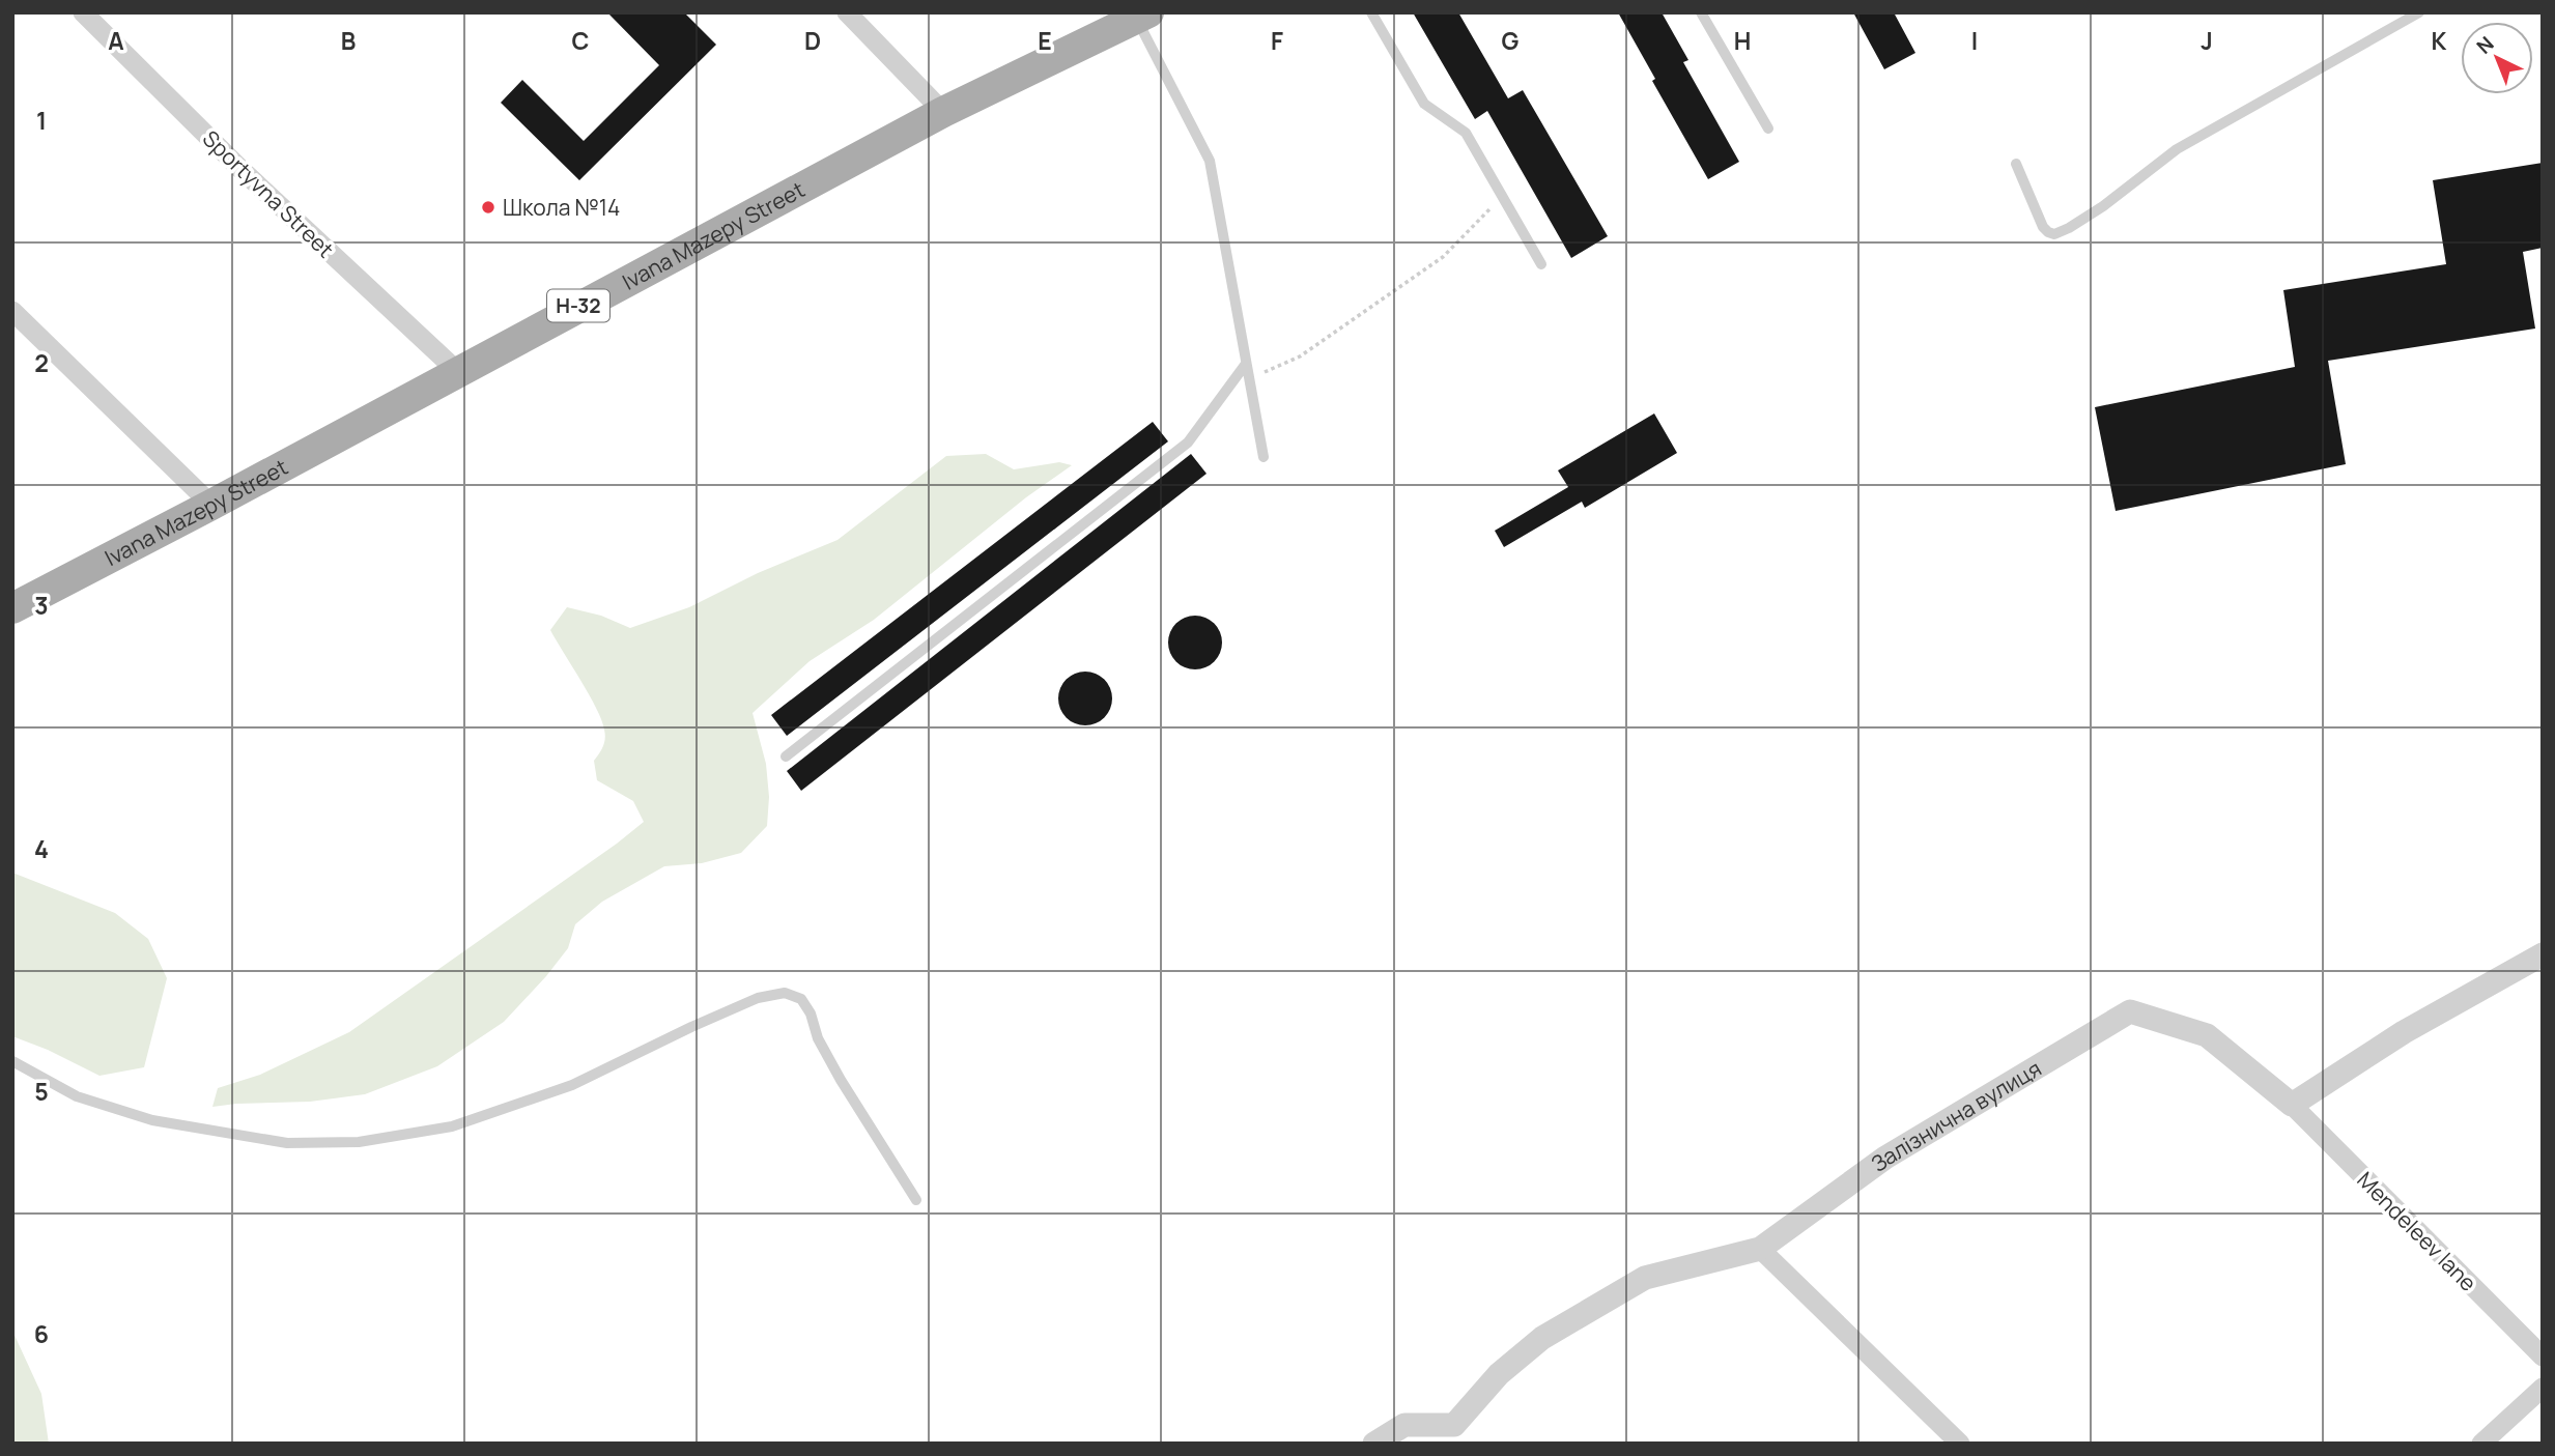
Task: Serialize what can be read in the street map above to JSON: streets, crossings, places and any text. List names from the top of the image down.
{
  "streets": {
    "main road": ["Ivana Mazepy Street", "Н-32"],
    "street": ["Sportyvna Street", "Залізнична вулиця", "Mendeleev lane"]
  },
  "crossings": [
    ["Sportyvna Street", "Ivana Mazepy Street"],
    ["Залізнична вулиця", "Mendeleev lane"]
  ],
  "places": ["Школа №14"],
  "north": "top left",
  "grid": {
    "columns": [
      "A",
      "B",
      "C",
      "D",
      "E",
      "F",
      "G",
      "H",
      "I",
      "J",
      "K"
    ],
    "rows": [
      "1",
      "2",
      "3",
      "4",
      "5",
      "6"
    ]
  }
}
